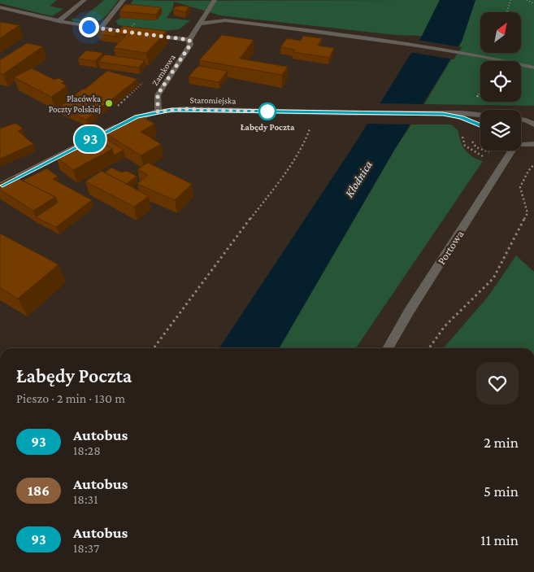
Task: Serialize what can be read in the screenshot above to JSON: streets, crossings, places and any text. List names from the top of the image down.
{
  "streets": {
    "street": ["Zamkowa", "Staromiejska", "Portowa"]
  },
  "crossings": [
    ["Zamkowa", "Staromiejska"]
  ],
  "water": ["Kłodnica"],
  "places": ["Placówka Poczty Polskiej", "Łabędy Poczta"],
  "lines": ["bus line 93"],
  "north": "top right",
  "page": {
    "on_map": "93",
    "heading": ["Łabędy Poczta", "Pieszo · 2 min · 130 m"],
    "list": [
      {
        "mark": "93",
        "name": "Autobus",
        "note": "18:28",
        "value": "2 min"
      },
      {
        "mark": "186",
        "name": "Autobus",
        "note": "18:31",
        "value": "5 min"
      },
      {
        "mark": "93",
        "name": "Autobus",
        "note": "18:37",
        "value": "11 min"
      }
    ]
  }
}
